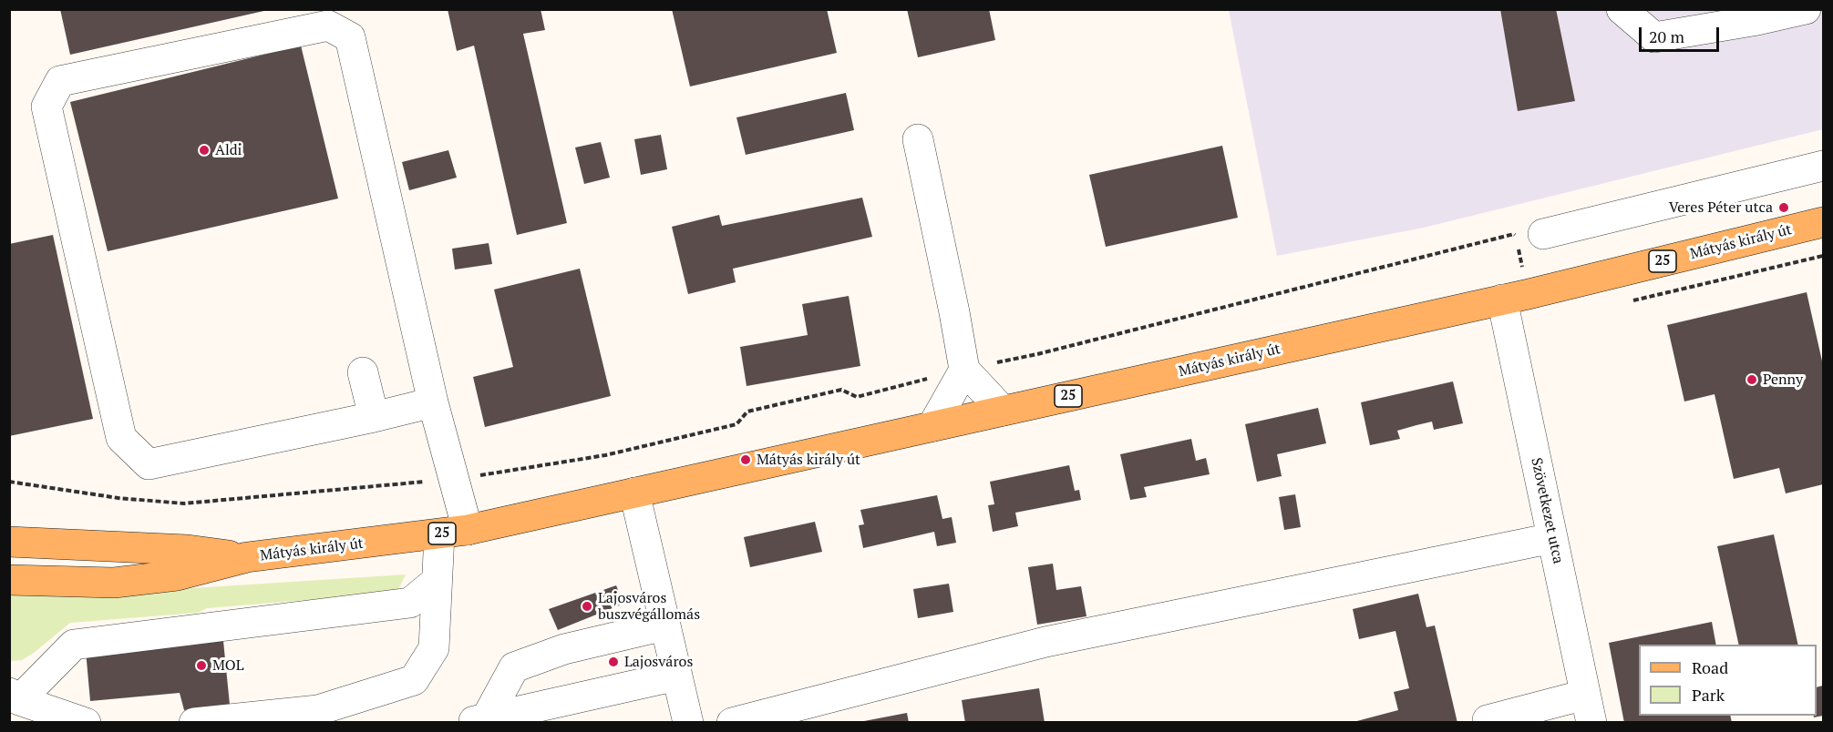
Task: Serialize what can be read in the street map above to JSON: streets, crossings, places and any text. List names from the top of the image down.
{
  "streets": {
    "main road": ["Mátyás király út", "25"],
    "street": ["Szövetkezet utca"]
  },
  "crossings": [
    ["Mátyás király út", "Szövetkezet utca"]
  ],
  "places": [
    "Aldi",
    "Veres Péter utca",
    "Penny",
    "Mátyás király út",
    "Lajosváros buszvégállomás",
    "Lajosváros",
    "MOL"
  ],
  "legend": ["Road", "Park"],
  "scale_bar": "20 m"
}
